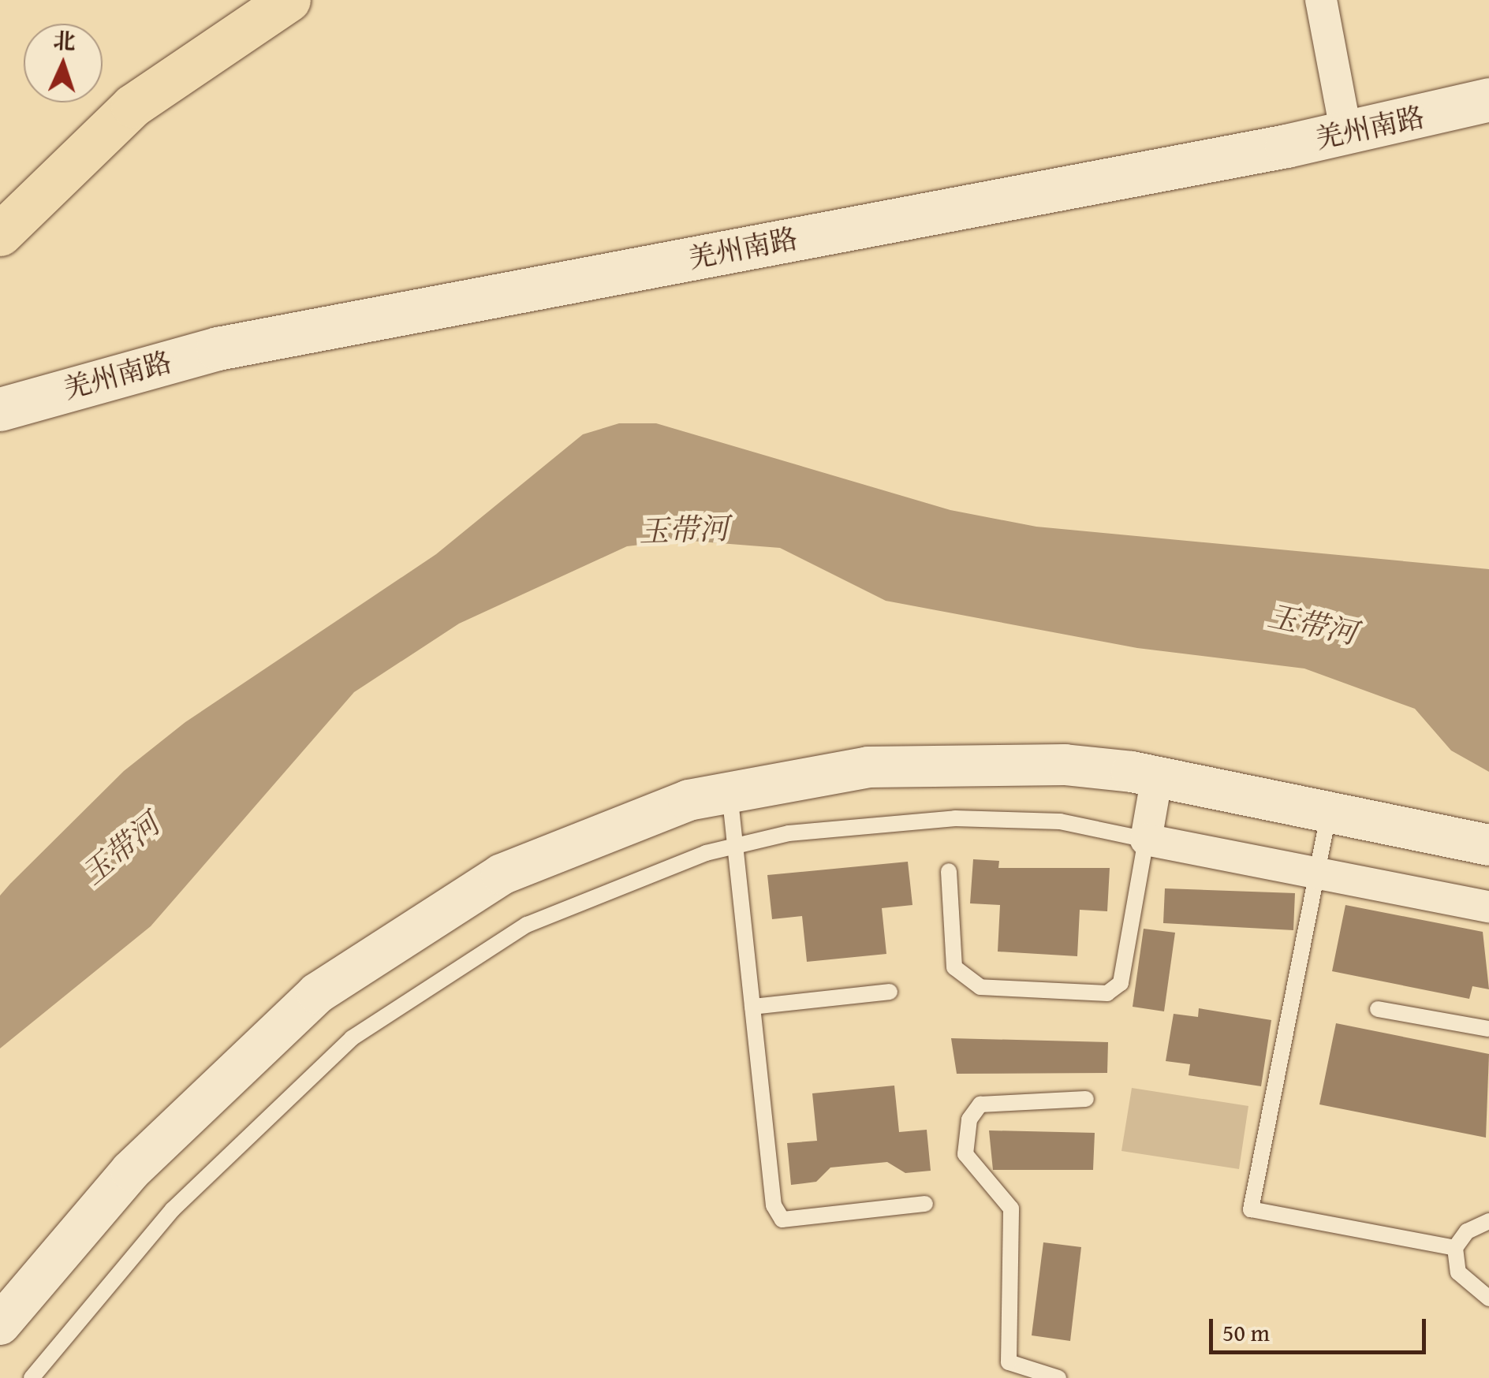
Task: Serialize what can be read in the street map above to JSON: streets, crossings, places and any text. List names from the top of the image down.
{
  "streets": {
    "main road": ["羌州南路"]
  },
  "water": ["玉带河"],
  "scale_bar": "50 m",
  "north": "top"
}
